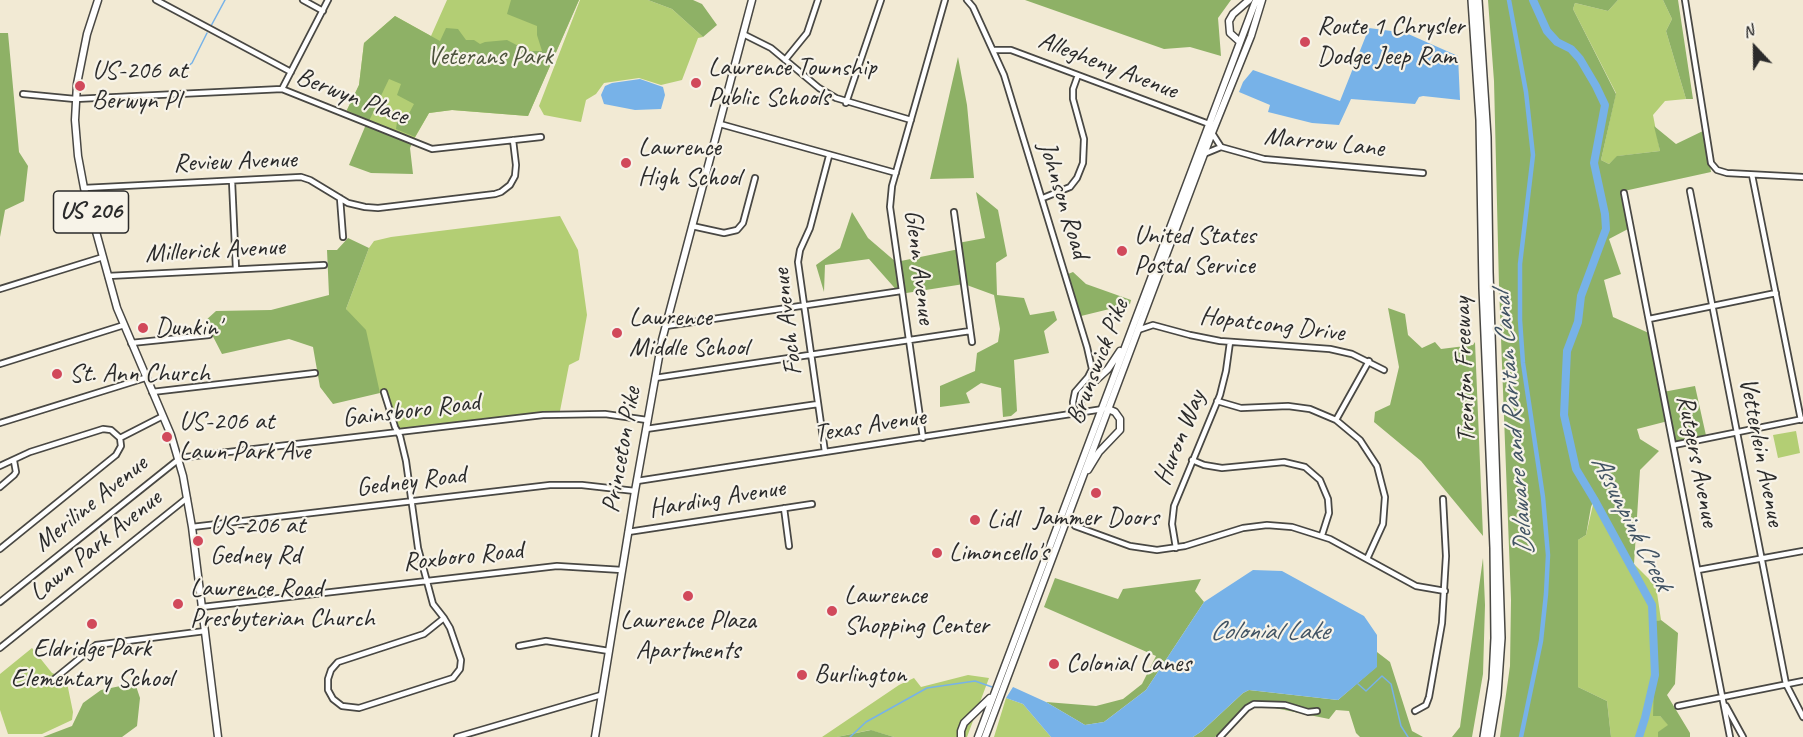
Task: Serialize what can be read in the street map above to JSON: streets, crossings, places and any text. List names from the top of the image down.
{
  "streets": {
    "highway": ["Trenton Freeway"],
    "main road": ["US 206", "Brunswick Pike", "Princeton Pike"],
    "street": [
      "Allegheny Avenue",
      "Berwyn Place",
      "Marrow Lane",
      "Review Avenue",
      "Johnson Road",
      "Millerick Avenue",
      "Glenn Avenue",
      "Foch Avenue",
      "Hopatcong Drive",
      "Gainsboro Road",
      "Texas Avenue",
      "Huron Way",
      "Vetterlein Avenue",
      "Rutgers Avenue",
      "Gedney Road",
      "Harding Avenue",
      "Meriline Avenue",
      "Lawn Park Avenue",
      "Roxboro Road"
    ]
  },
  "crossings": [
    ["Allegheny Avenue", "Johnson Road"],
    ["Allegheny Avenue", "Brunswick Pike"],
    ["Berwyn Place", "Review Avenue"],
    ["Berwyn Place", "US 206"],
    ["Review Avenue", "US 206"],
    ["Johnson Road", "Texas Avenue"],
    ["US 206", "Millerick Avenue"],
    ["US 206", "Gainsboro Road"],
    ["US 206", "Gedney Road"],
    ["US 206", "Meriline Avenue"],
    ["US 206", "Lawn Park Avenue"],
    ["US 206", "Roxboro Road"],
    ["Glenn Avenue", "Texas Avenue"],
    ["Foch Avenue", "Texas Avenue"],
    ["Hopatcong Drive", "Huron Way"],
    ["Brunswick Pike", "Texas Avenue"],
    ["Gainsboro Road", "Princeton Pike"],
    ["Gainsboro Road", "Meriline Avenue"],
    ["Texas Avenue", "Princeton Pike"],
    ["Princeton Pike", "Gedney Road"],
    ["Princeton Pike", "Harding Avenue"],
    ["Princeton Pike", "Roxboro Road"]
  ],
  "water": ["Delaware and Raritan Canal", "Assunpink Creek", "Colonial Lake"],
  "parks": ["Veterans Park"],
  "places": [
    "Route 1 Chrysler Dodge Jeep Ram",
    "Lawrence Township Public Schools",
    "US-206 at Berwyn Pl",
    "Lawrence High School",
    "United States Postal Service",
    "Dunkin'",
    "Lawrence Middle School",
    "St. Ann Church",
    "US-206 at Lawn Park Ave",
    "Jammer Doors",
    "Lidl",
    "US-206 at Gedney Rd",
    "Limoncello's",
    "Lawrence Plaza Apartments",
    "Lawrence Road Presbyterian Church",
    "Lawrence Shopping Center",
    "Eldridge Park Elementary School",
    "Colonial Lanes",
    "Burlington"
  ],
  "north": "top"
}
